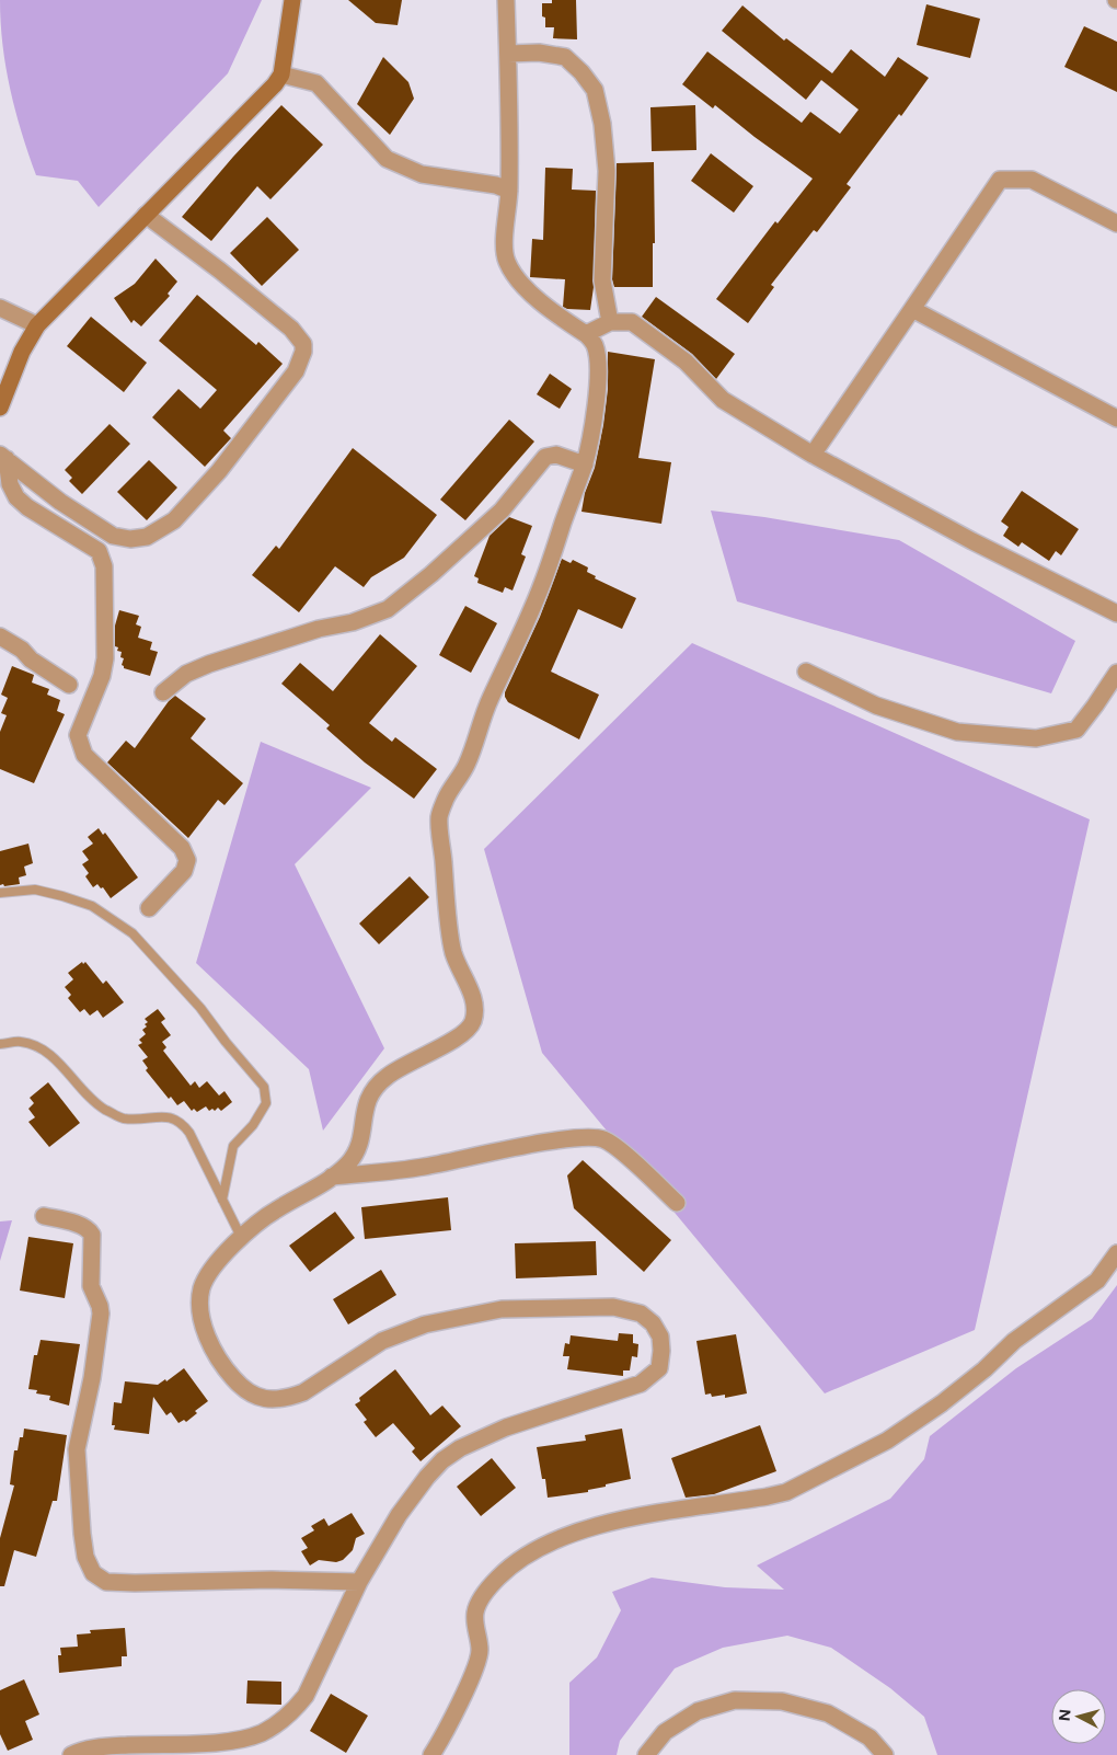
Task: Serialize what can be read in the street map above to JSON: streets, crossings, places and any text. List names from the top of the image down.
{
  "north": "left"
}
